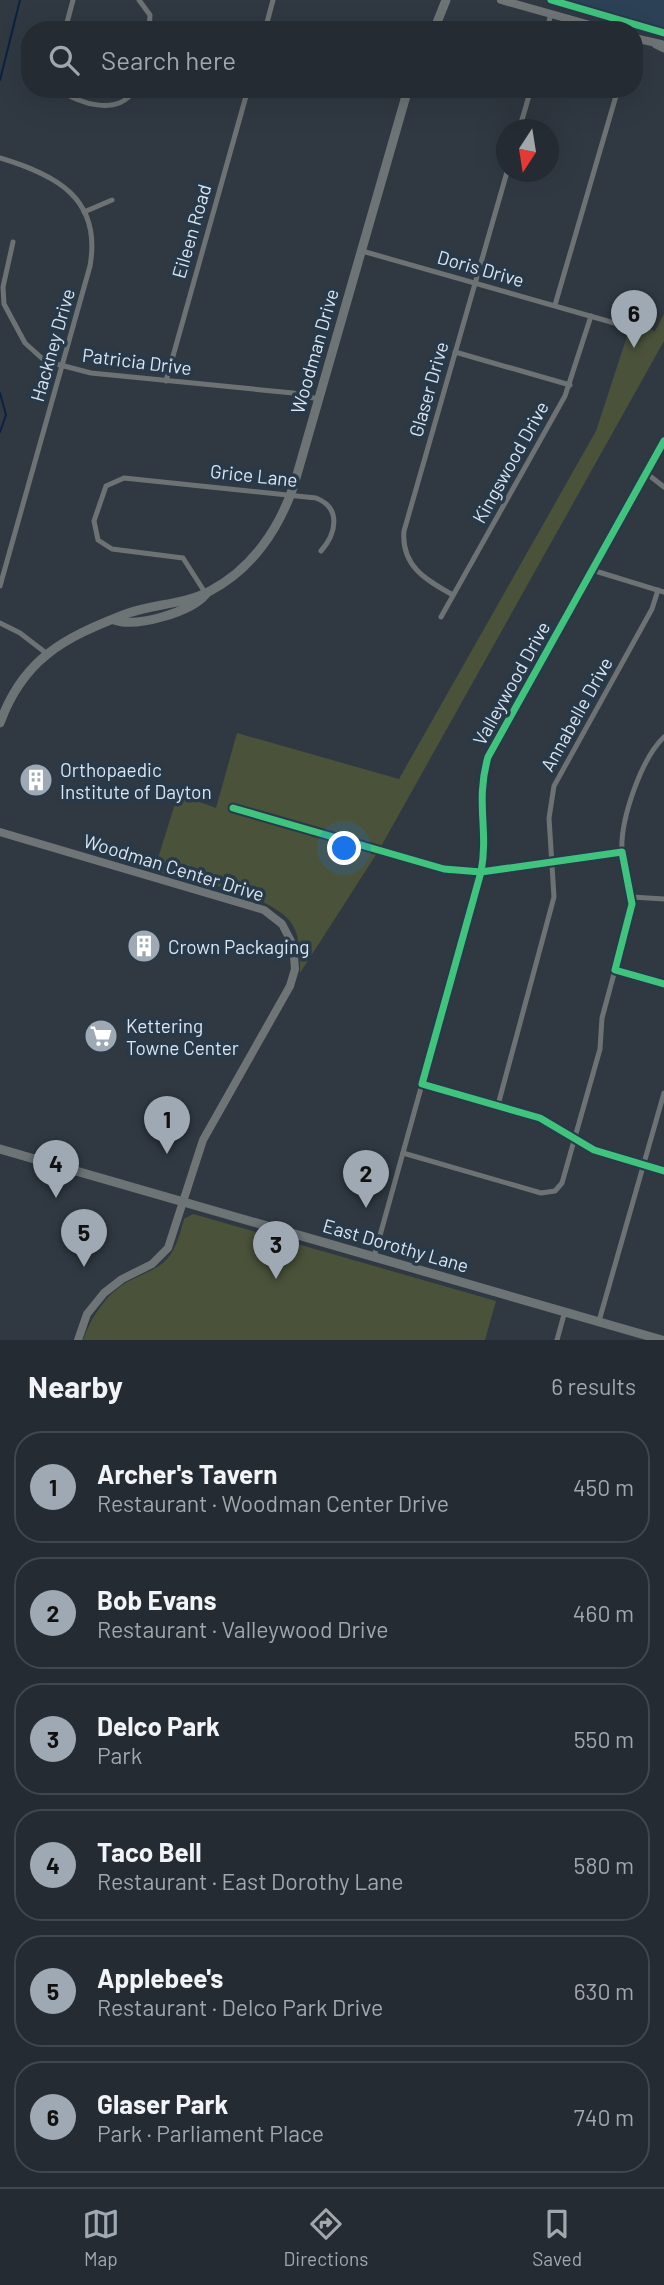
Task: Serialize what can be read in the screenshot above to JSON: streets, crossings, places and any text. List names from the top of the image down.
{
  "streets": {
    "main road": ["Woodman Drive", "East Dorothy Lane"],
    "street": [
      "Eileen Road",
      "Doris Drive",
      "Hackney Drive",
      "Patricia Drive",
      "Glaser Drive",
      "Kingswood Drive",
      "Grice Lane",
      "Valleywood Drive",
      "Annabelle Drive",
      "Woodman Center Drive"
    ]
  },
  "crossings": [
    ["Eileen Road", "Patricia Drive"],
    ["Doris Drive", "Woodman Drive"],
    ["Doris Drive", "Glaser Drive"],
    ["Doris Drive", "Kingswood Drive"],
    ["Hackney Drive", "Patricia Drive"],
    ["Woodman Drive", "Patricia Drive"],
    ["Woodman Drive", "Grice Lane"],
    ["Glaser Drive", "Kingswood Drive"],
    ["Valleywood Drive", "East Dorothy Lane"],
    ["Woodman Center Drive", "East Dorothy Lane"]
  ],
  "places": {
    "building": ["Orthopaedic Institute of Dayton", "Crown Packaging"],
    "supermarket": ["Kettering Towne Center"]
  },
  "north": "bottom",
  "page": {
    "search": "Search here",
    "pins": [
      "6",
      "1",
      "4",
      "2",
      "5",
      "3"
    ],
    "heading": ["Nearby", "6 results"],
    "list": [
      {
        "mark": "1",
        "name": "Archer's Tavern",
        "note": "Restaurant · Woodman Center Drive",
        "value": "450 m"
      },
      {
        "mark": "2",
        "name": "Bob Evans",
        "note": "Restaurant · Valleywood Drive",
        "value": "460 m"
      },
      {
        "mark": "3",
        "name": "Delco Park",
        "note": "Park",
        "value": "550 m"
      },
      {
        "mark": "4",
        "name": "Taco Bell",
        "note": "Restaurant · East Dorothy Lane",
        "value": "580 m"
      },
      {
        "mark": "5",
        "name": "Applebee's",
        "note": "Restaurant · Delco Park Drive",
        "value": "630 m"
      },
      {
        "mark": "6",
        "name": "Glaser Park",
        "note": "Park · Parliament Place",
        "value": "740 m"
      }
    ],
    "nav": ["Map", "Directions", "Saved"]
  }
}
